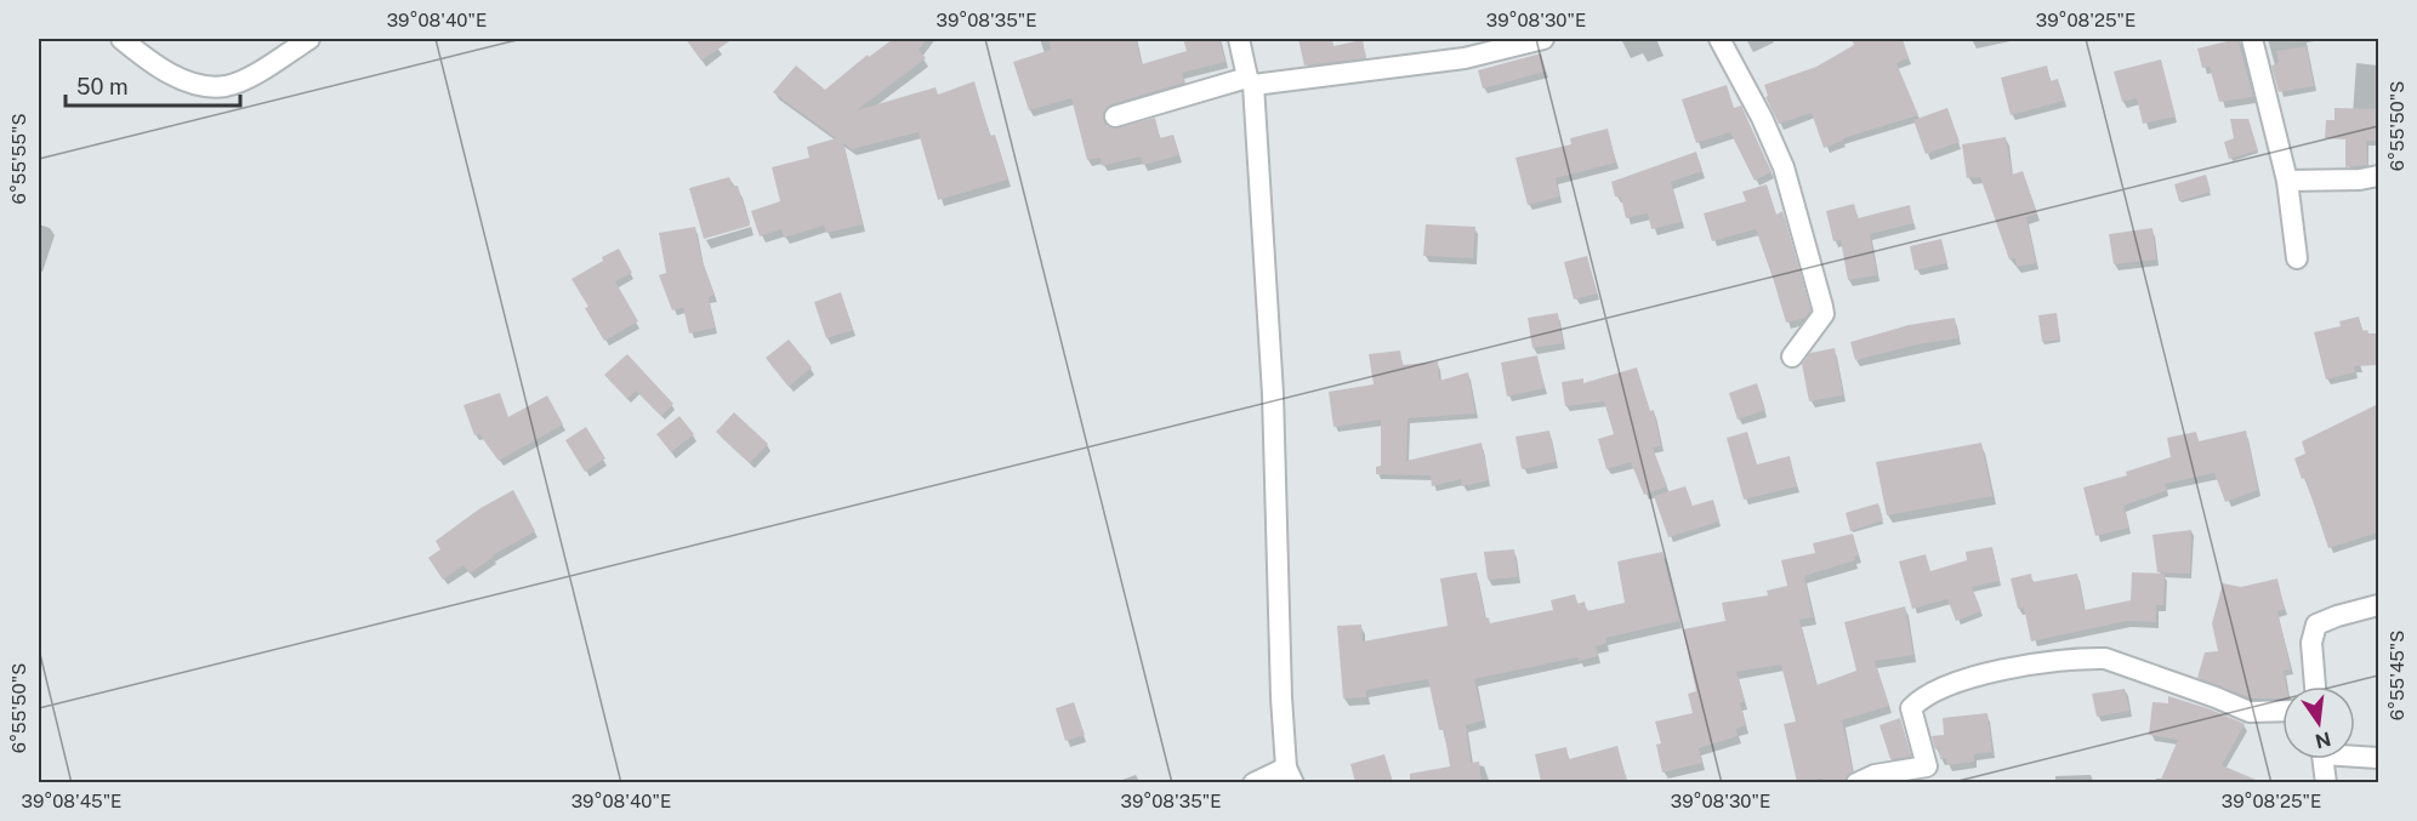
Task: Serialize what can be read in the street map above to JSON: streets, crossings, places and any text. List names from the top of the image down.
{
  "scale_bar": "50 m",
  "north": "bottom",
  "coordinates": [
    "39°08'40\"E",
    "39°08'35\"E",
    "39°08'30\"E",
    "39°08'25\"E",
    "6°55'50\"S",
    "6°55'55\"S",
    "6°55'45\"S",
    "39°08'45\"E"
  ]
}
